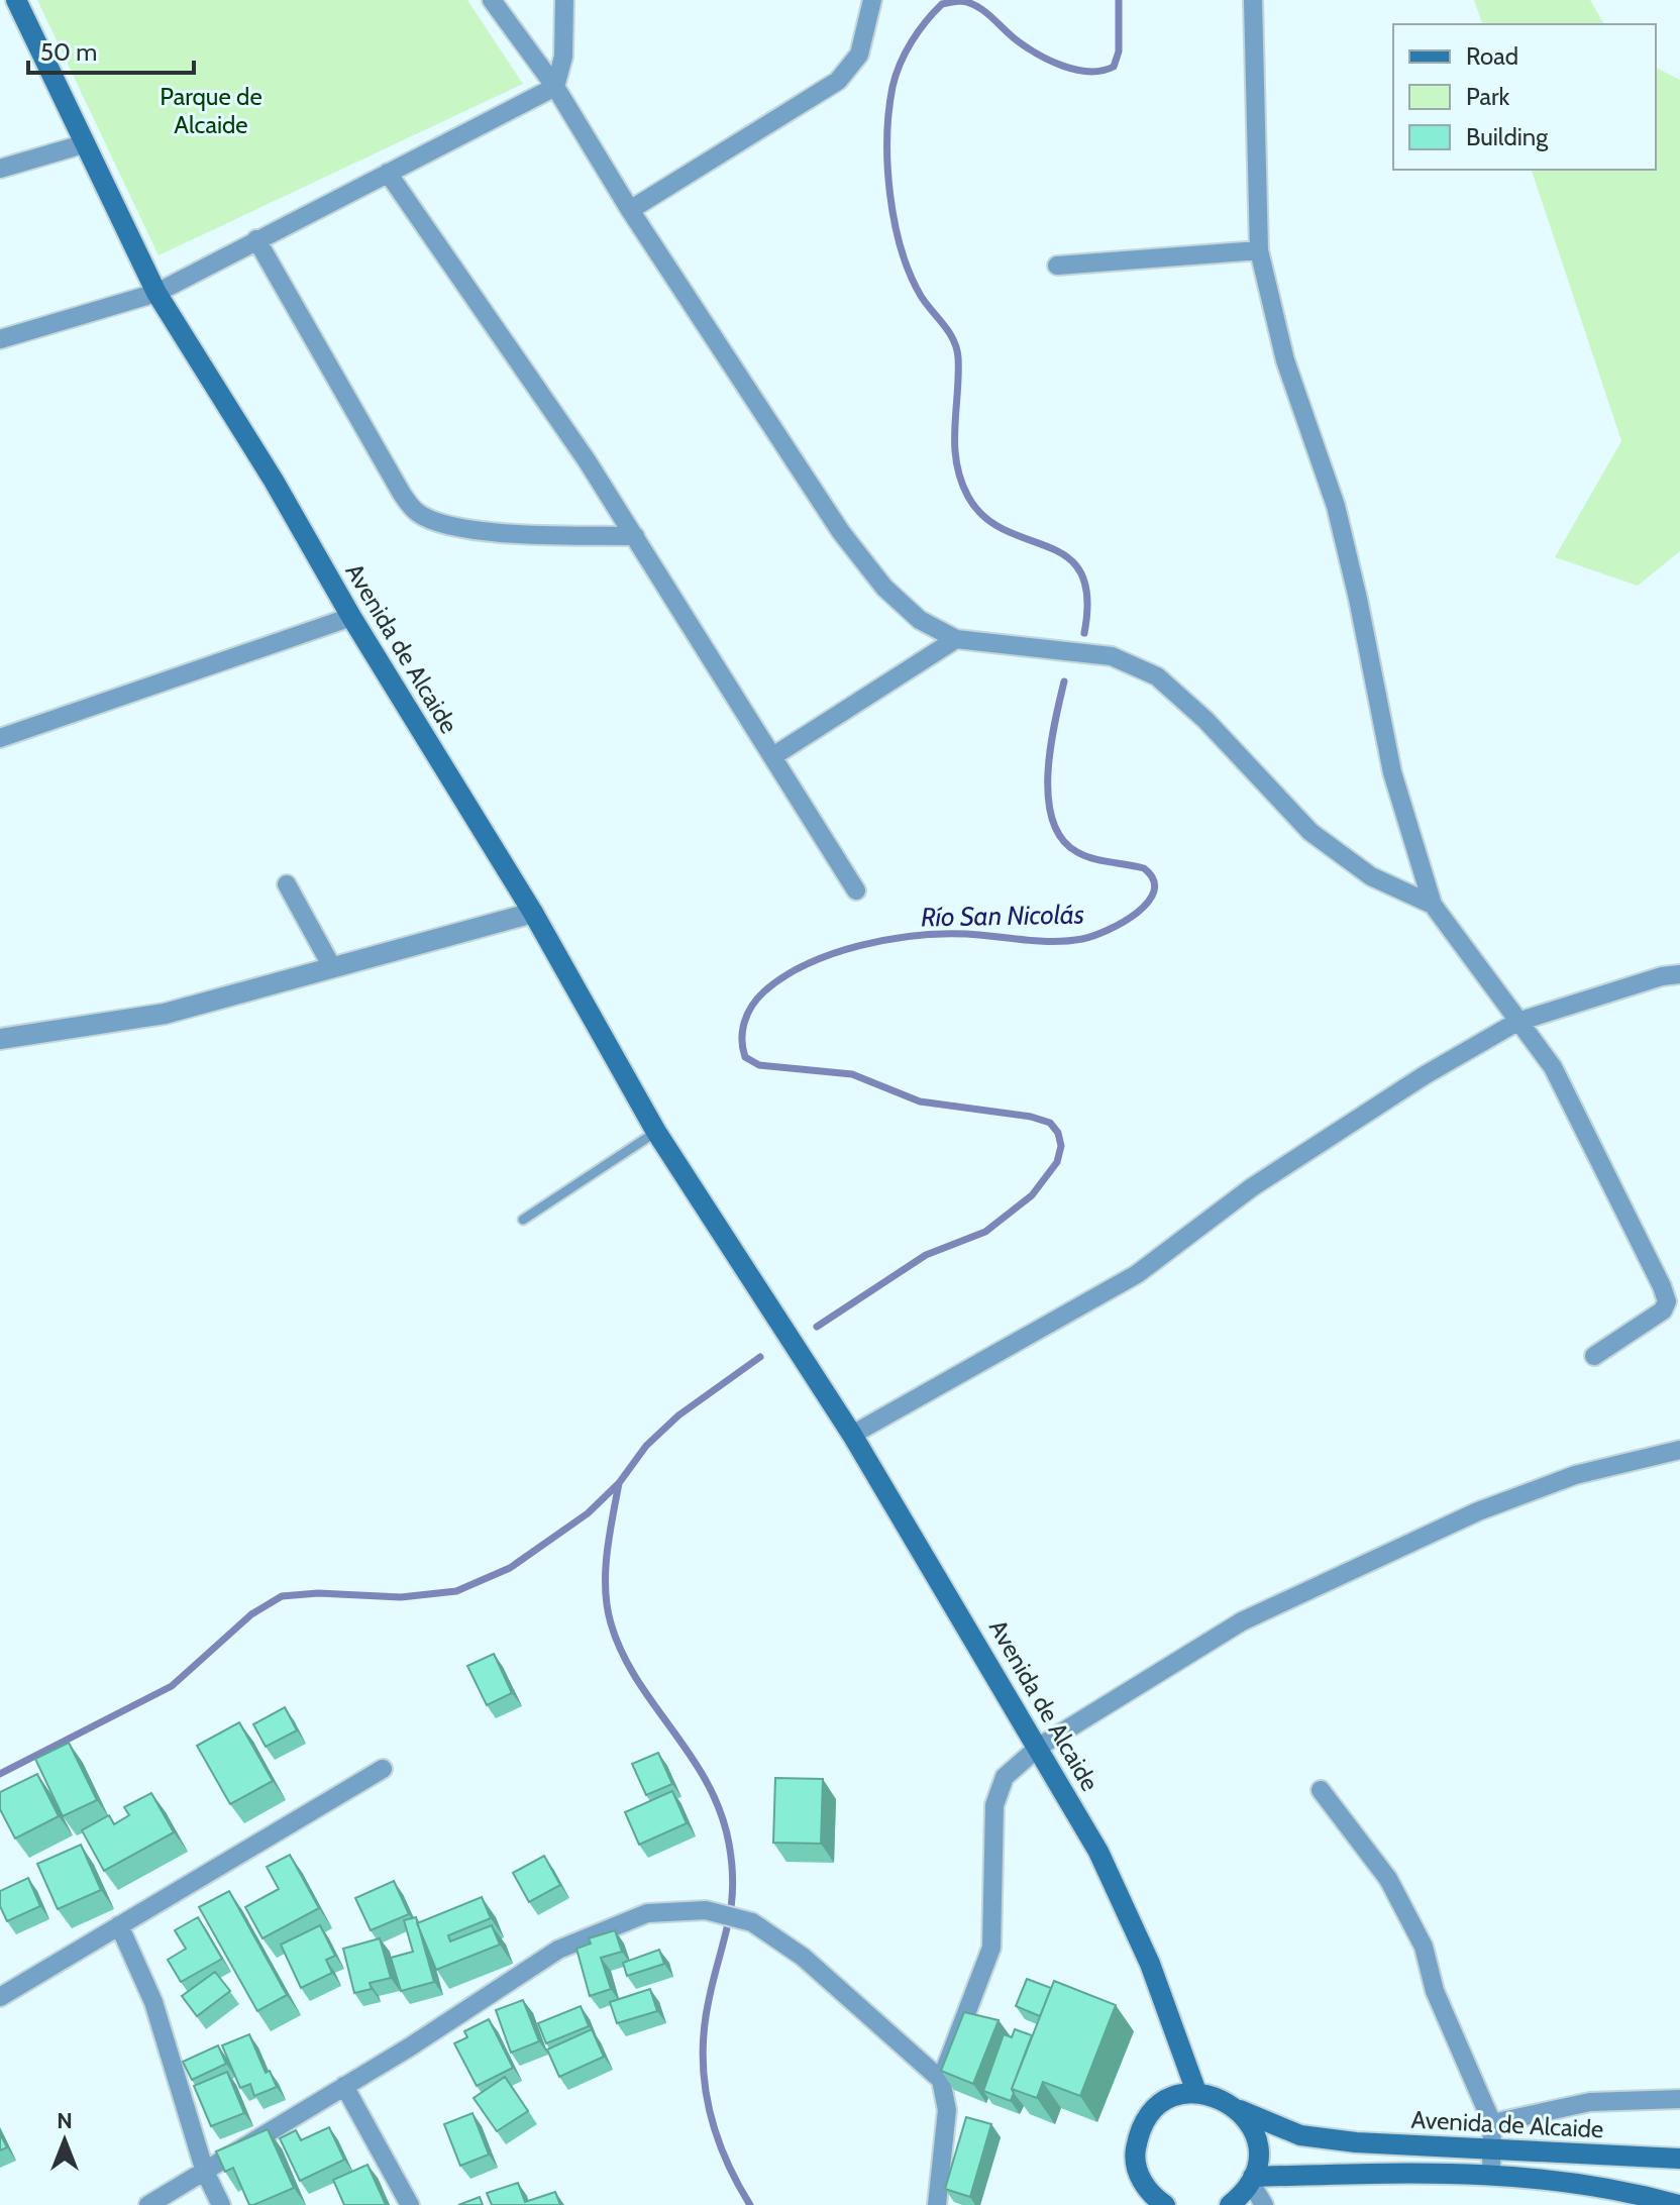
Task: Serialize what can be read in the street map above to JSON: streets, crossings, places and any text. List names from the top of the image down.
{
  "streets": {
    "main road": ["Avenida de Alcaide"]
  },
  "water": ["Río San Nicolás"],
  "parks": ["Parque de Alcaide"],
  "legend": ["Road", "Park", "Building"],
  "scale_bar": "50 m",
  "north": "top"
}
